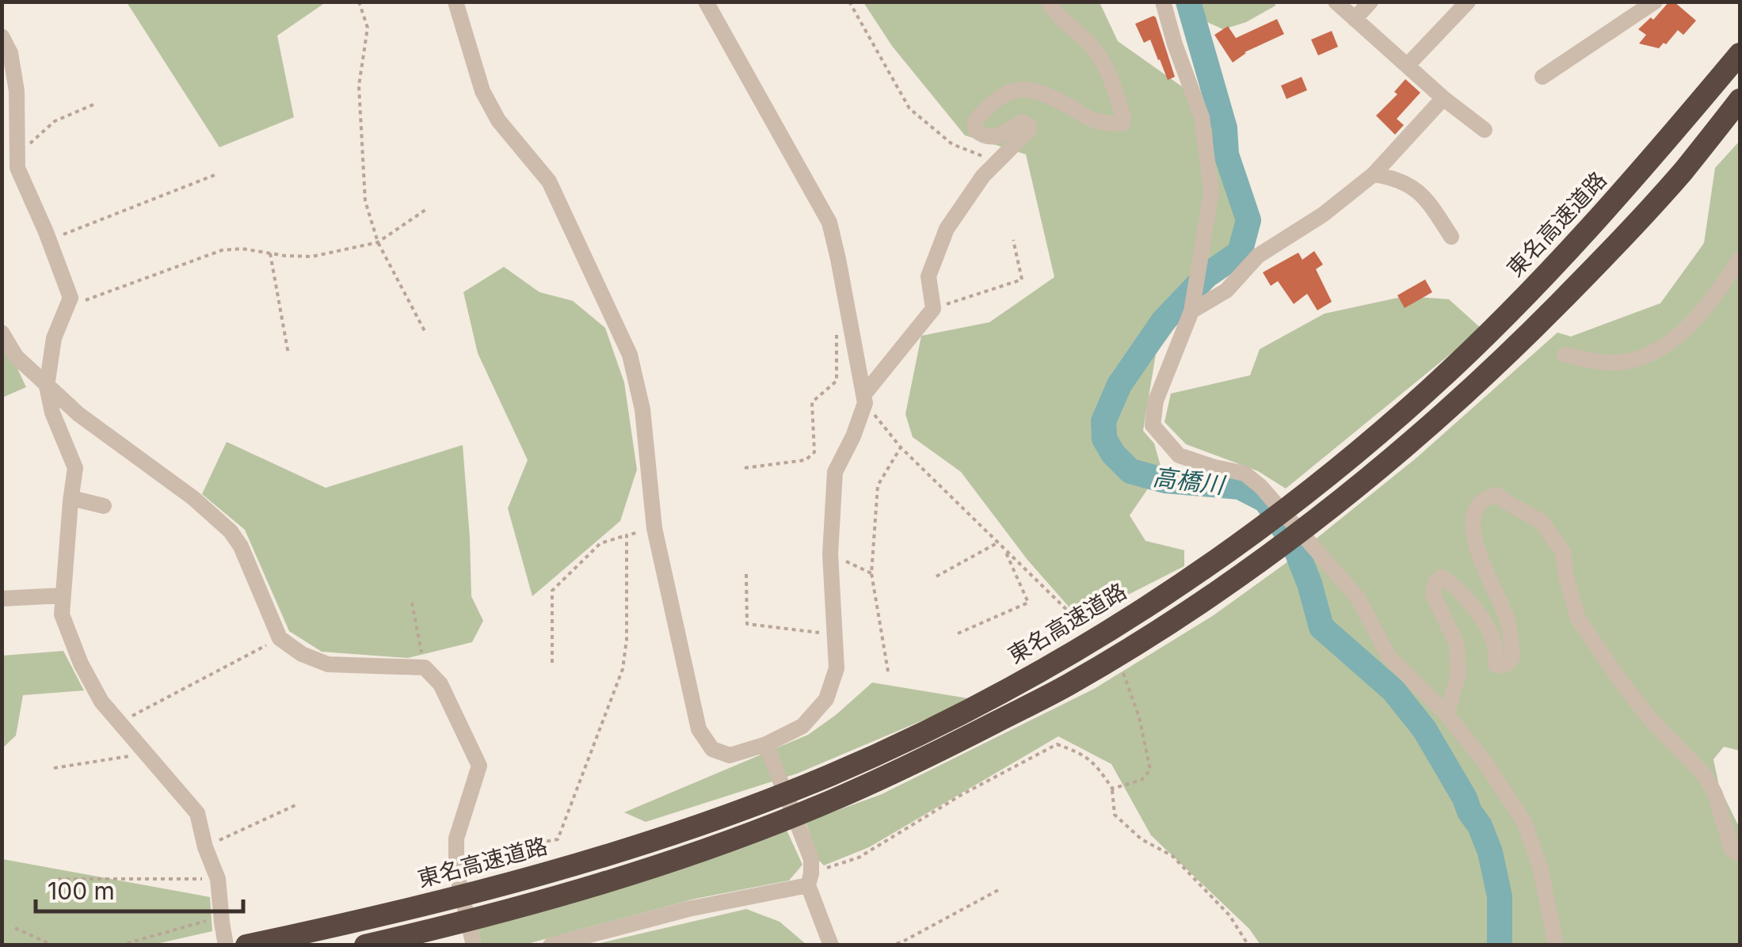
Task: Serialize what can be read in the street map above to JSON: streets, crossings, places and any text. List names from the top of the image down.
{
  "streets": {
    "highway": ["東名高速道路"]
  },
  "water": ["高橋川"],
  "scale_bar": "100 m"
}
